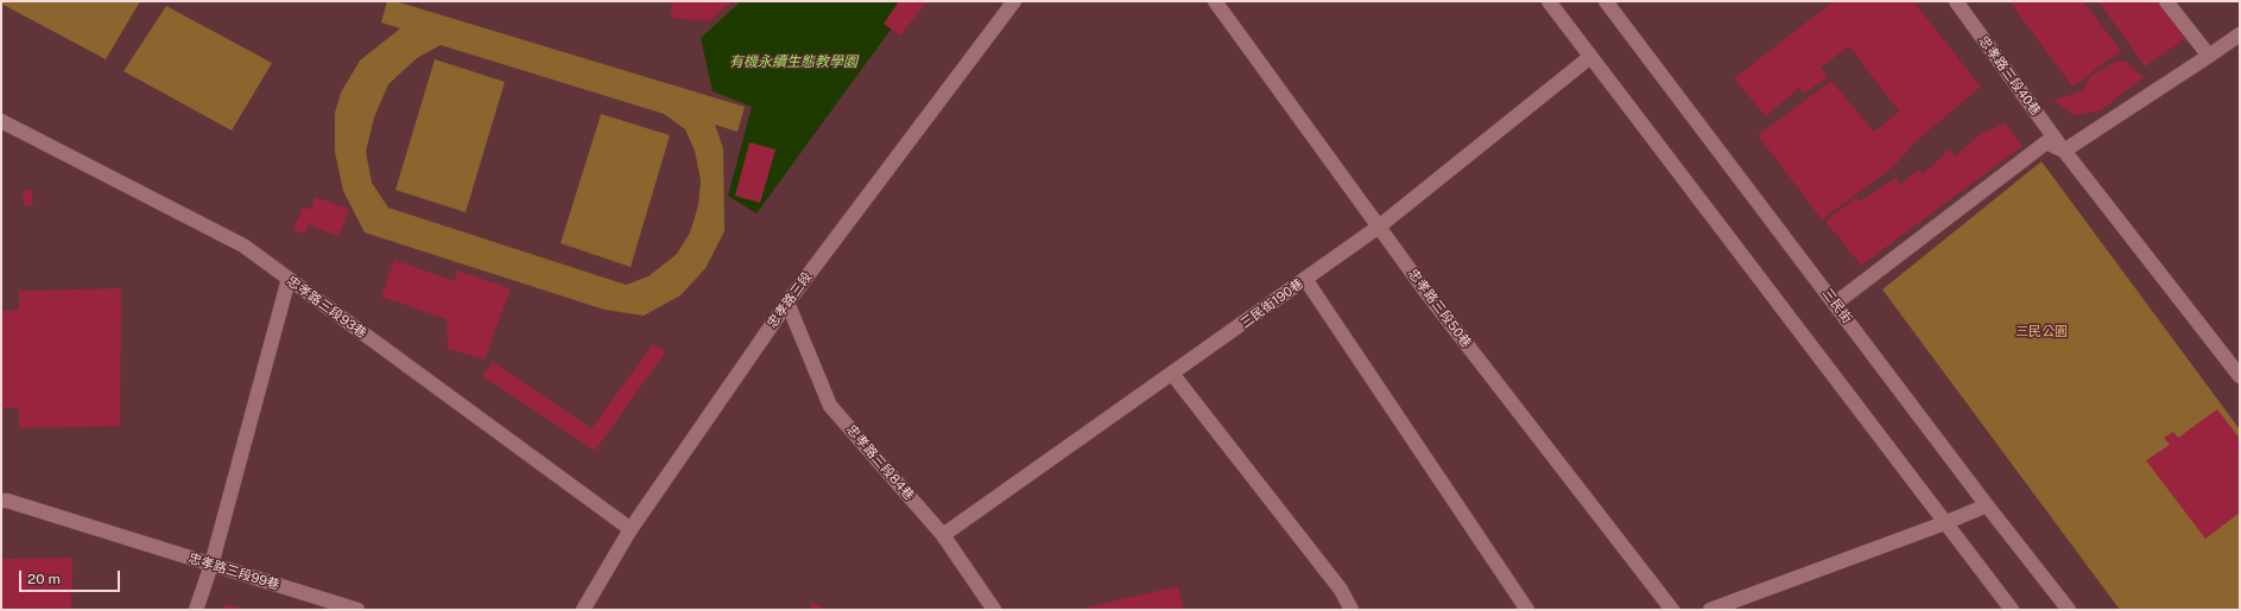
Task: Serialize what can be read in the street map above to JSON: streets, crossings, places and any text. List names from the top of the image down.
{
  "streets": {
    "street": [
      "忠孝路三段40巷",
      "忠孝路三段",
      "三民街190巷",
      "三民街",
      "忠孝路三段93巷",
      "忠孝路三段50巷",
      "忠孝路三段84巷",
      "忠孝路三段99巷"
    ]
  },
  "crossings": [
    ["忠孝路三段", "忠孝路三段93巷"],
    ["忠孝路三段", "忠孝路三段84巷"],
    ["三民街190巷", "忠孝路三段50巷"],
    ["三民街190巷", "忠孝路三段84巷"]
  ],
  "water": ["有機永續生態教學園"],
  "parks": ["三民公園"],
  "scale_bar": "20 m"
}
